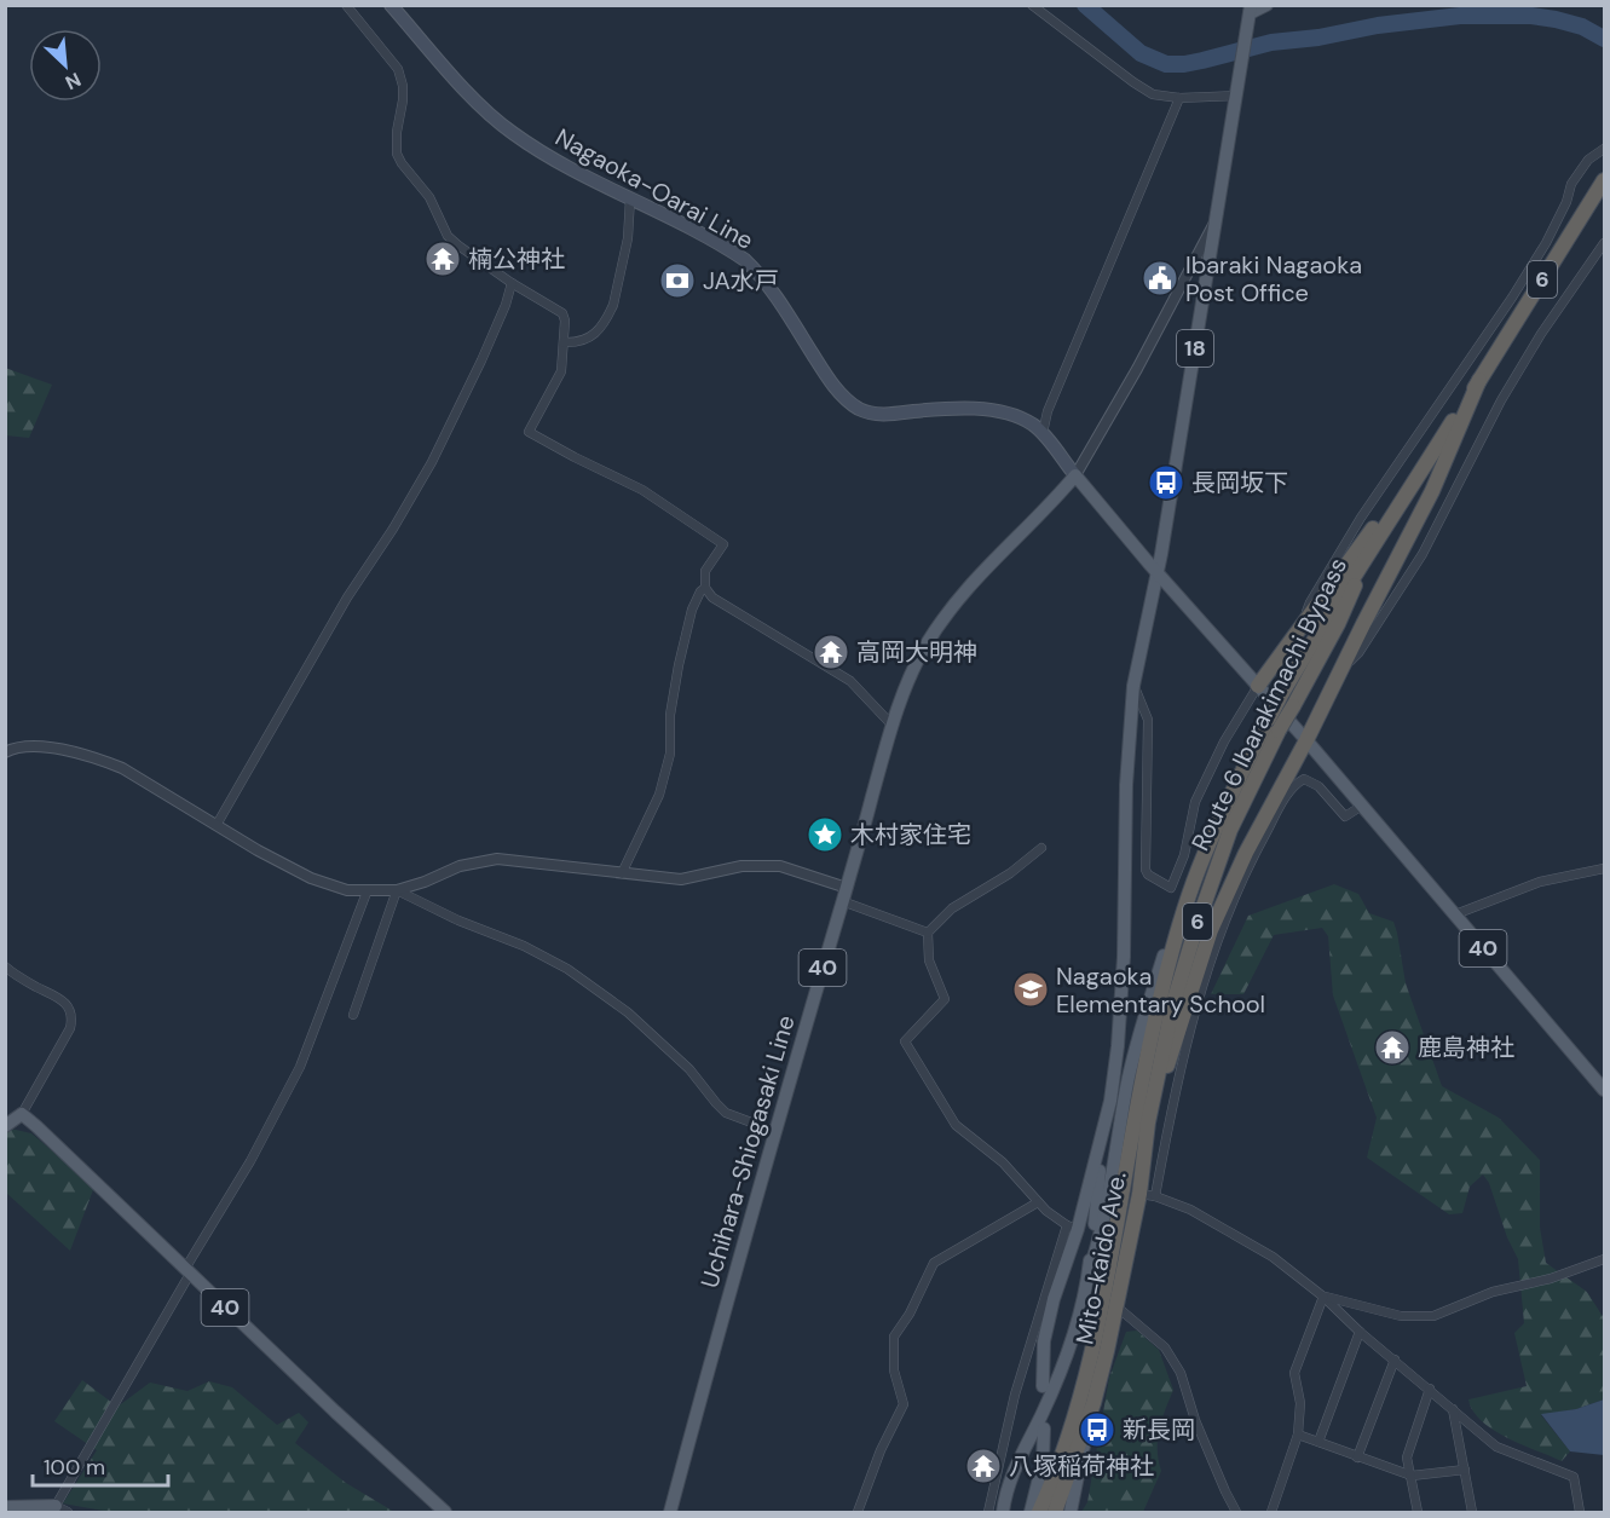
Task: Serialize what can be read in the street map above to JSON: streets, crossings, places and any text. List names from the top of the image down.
{
  "streets": {
    "highway": ["6", "Route 6 Ibarakimachi Bypass", "Mito-kaido Ave."],
    "main road": [
      "Nagaoka-Oarai Line",
      "18",
      "40",
      "Uchihara-Shiogasaki Line"
    ]
  },
  "crossings": [
    ["Nagaoka-Oarai Line", "40"],
    ["Nagaoka-Oarai Line", "Uchihara-Shiogasaki Line"],
    ["6", "Mito-kaido Ave."],
    ["18", "40"],
    ["Route 6 Ibarakimachi Bypass", "Mito-kaido Ave."],
    ["40", "Uchihara-Shiogasaki Line"]
  ],
  "places": {
    "temple": [
      "楠公神社",
      "高岡大明神",
      "鹿島神社",
      "八塚稲荷神社"
    ],
    "public building": ["Ibaraki Nagaoka Post Office"],
    "bank": ["JA水戸"],
    "bus stop": ["長岡坂下", "新長岡"],
    "place": ["木村家住宅"],
    "school or university": ["Nagaoka Elementary School"]
  },
  "scale_bar": "100 m",
  "north": "bottom right"
}
